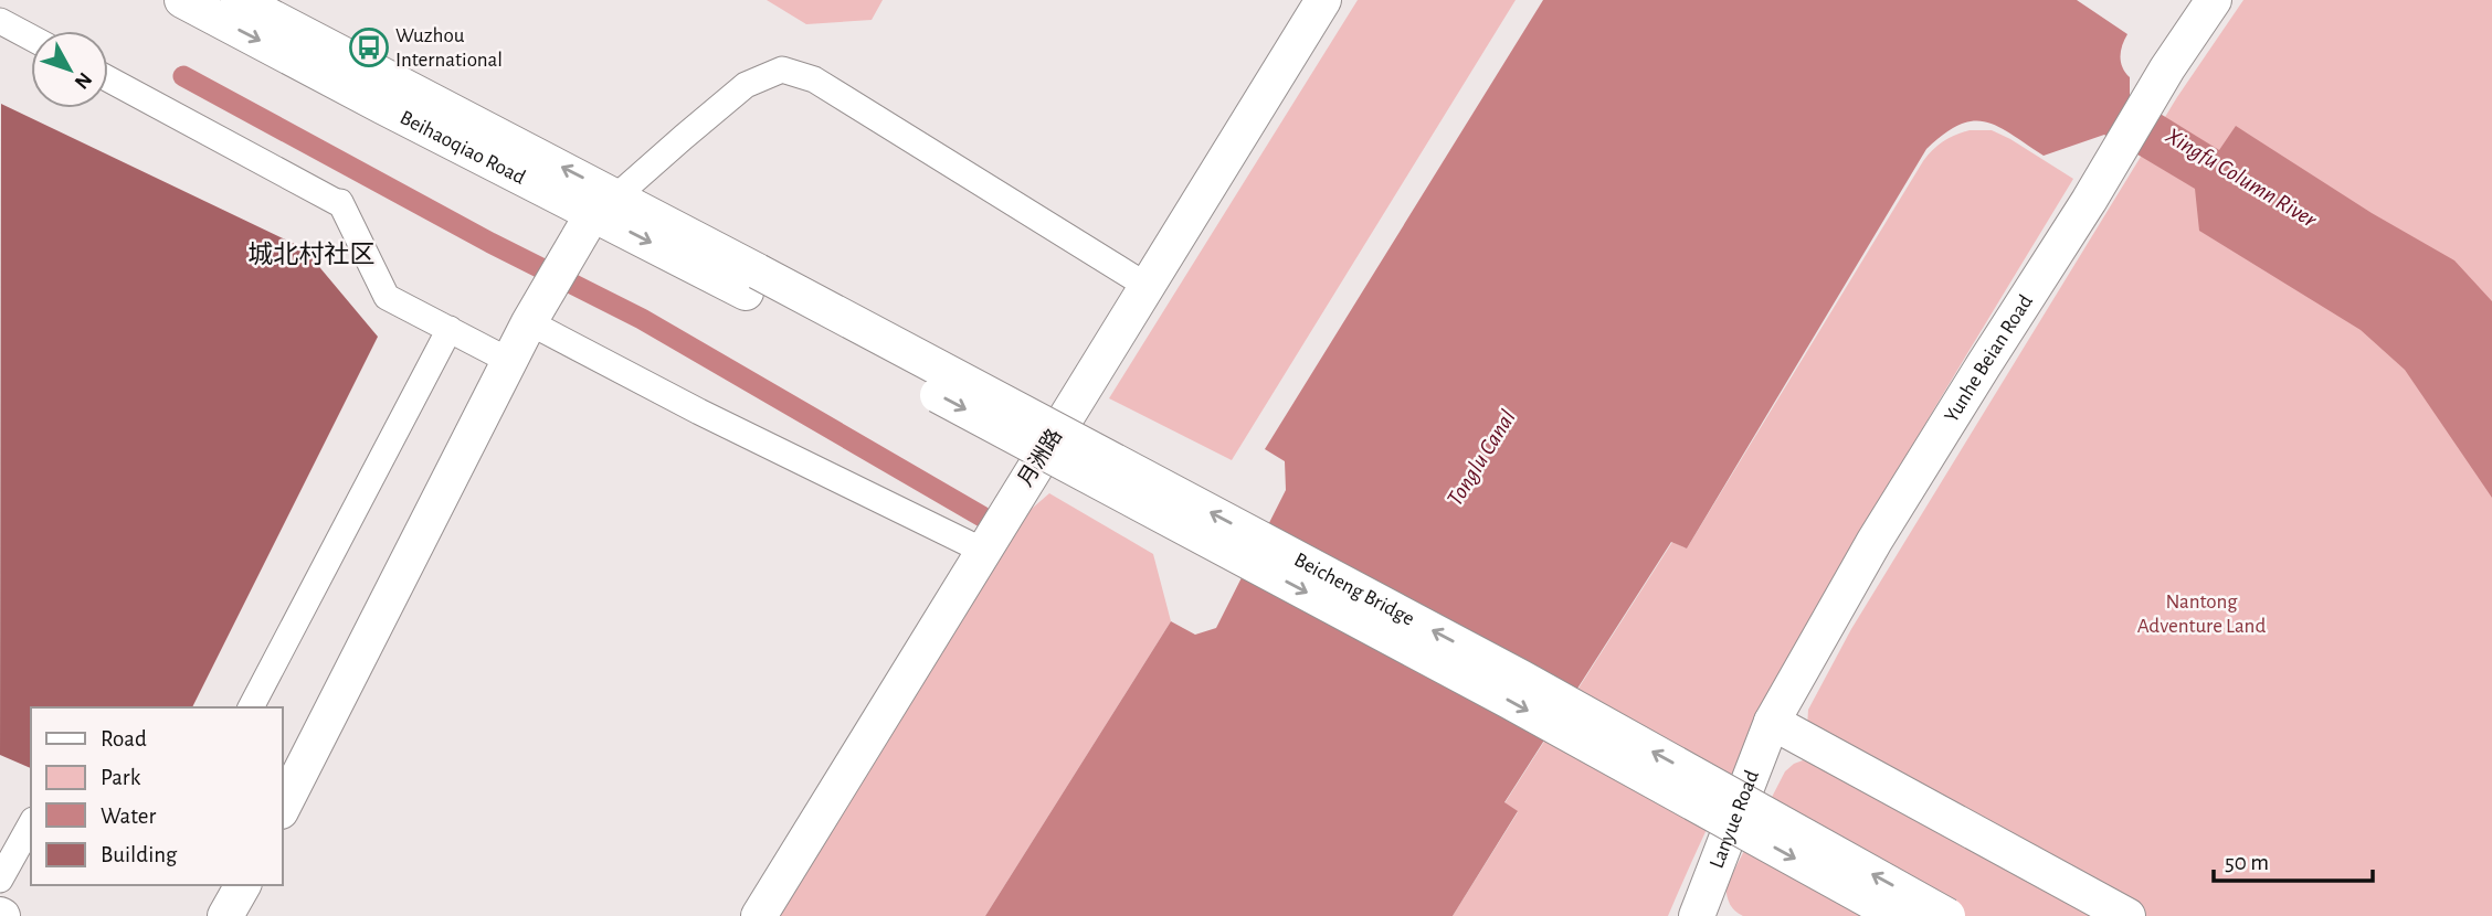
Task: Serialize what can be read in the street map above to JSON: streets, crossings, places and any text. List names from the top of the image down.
{
  "streets": {
    "main road": [
      "Beihaoqiao Road",
      "Yunhe Beian Road",
      "月洲路",
      "Beicheng Bridge",
      "Lanyue Road"
    ]
  },
  "crossings": [
    ["Beihaoqiao Road", "Beicheng Bridge"],
    ["Yunhe Beian Road", "Lanyue Road"]
  ],
  "districts": ["城北村社区"],
  "water": ["Xingfu Column River", "Tonglu Canal"],
  "parks": ["Nantong Adventure Land"],
  "places": {
    "bus stop": ["Wuzhou International"]
  },
  "legend": [
    "Road",
    "Park",
    "Water",
    "Building"
  ],
  "scale_bar": "50 m",
  "north": "bottom right"
}
